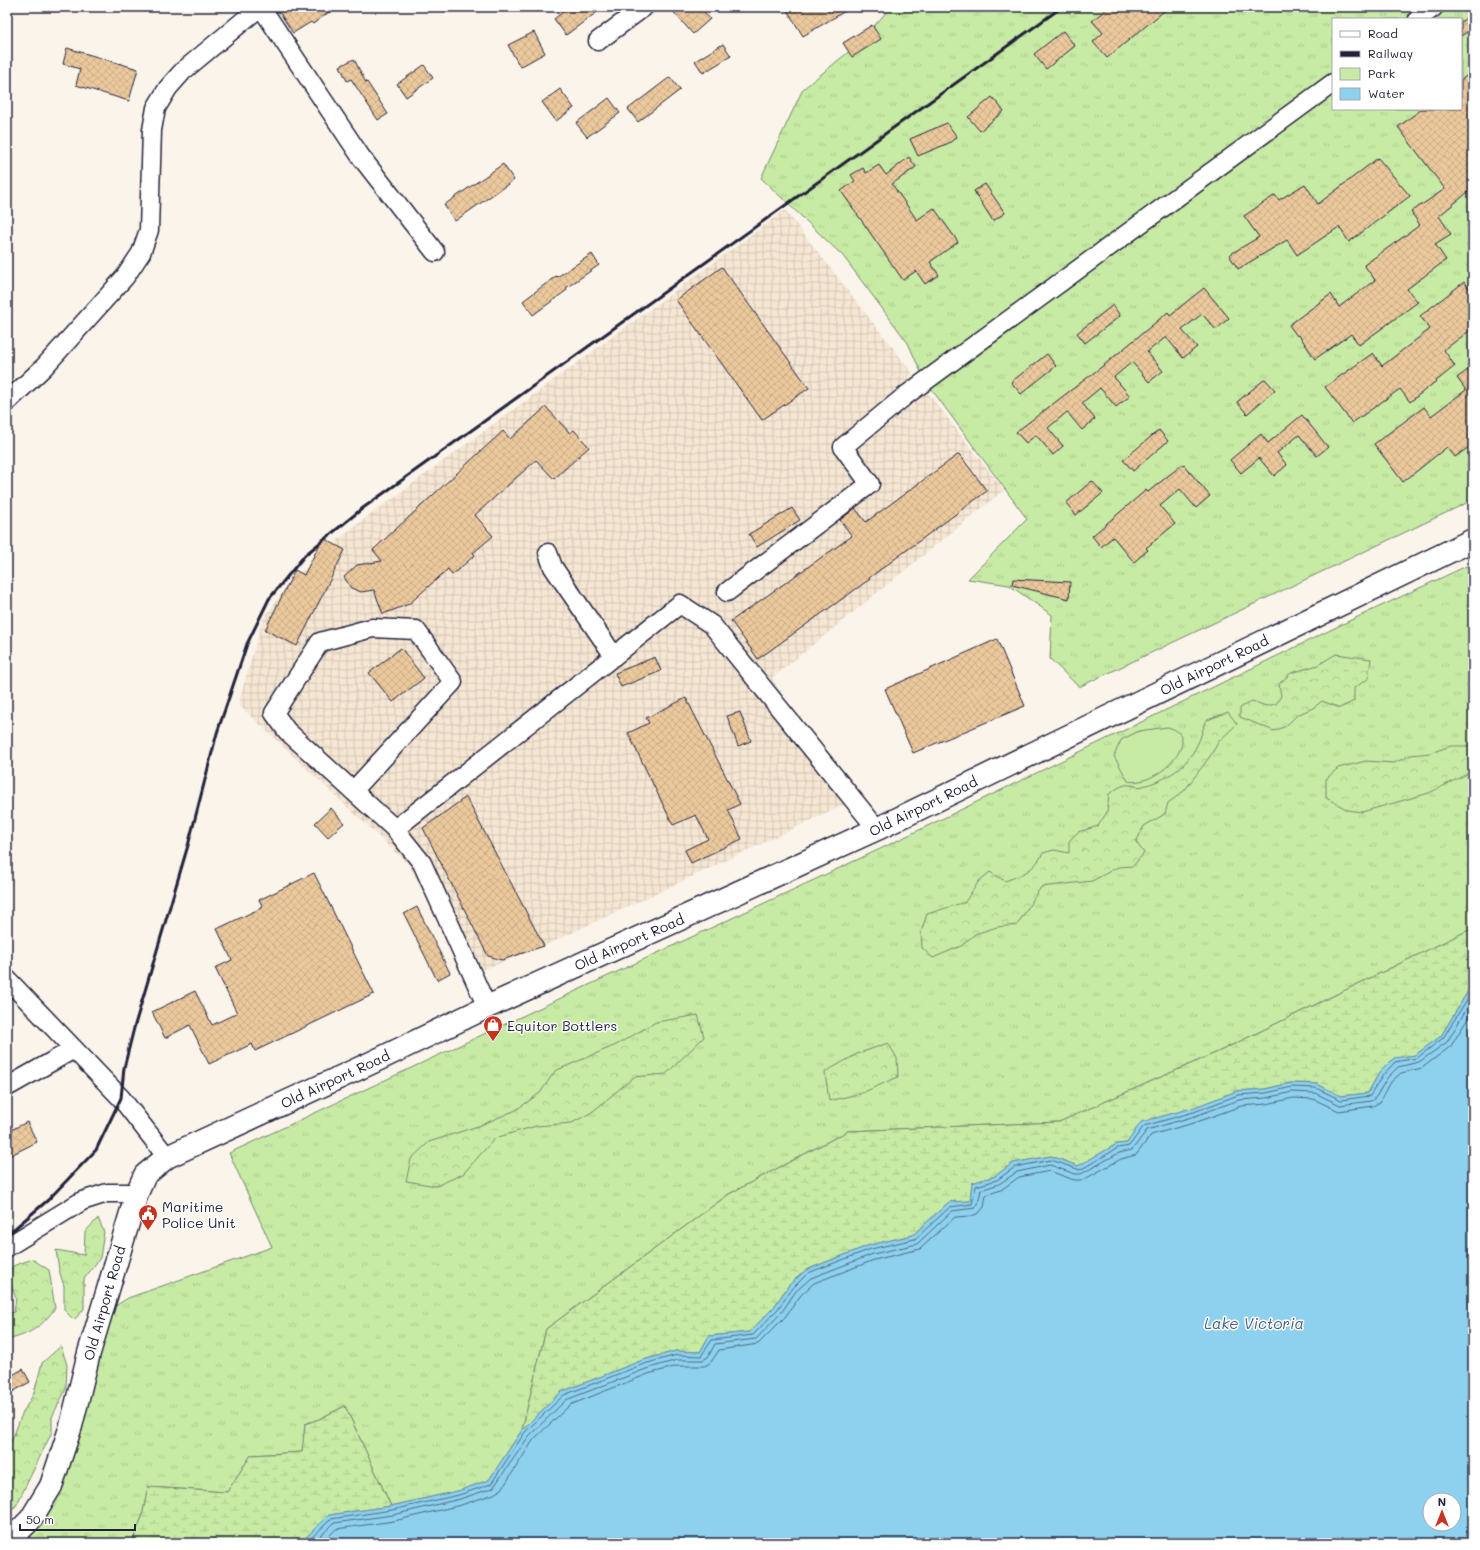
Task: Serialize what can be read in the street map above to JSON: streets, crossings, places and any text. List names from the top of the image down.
{
  "streets": {
    "main road": ["Old Airport Road"]
  },
  "water": ["Lake Victoria"],
  "places": {
    "shop": ["Equitor Bottlers"],
    "public building": ["Maritime Police Unit"]
  },
  "legend": [
    "Road",
    "Railway",
    "Park",
    "Water"
  ],
  "scale_bar": "50 m",
  "north": "top"
}
